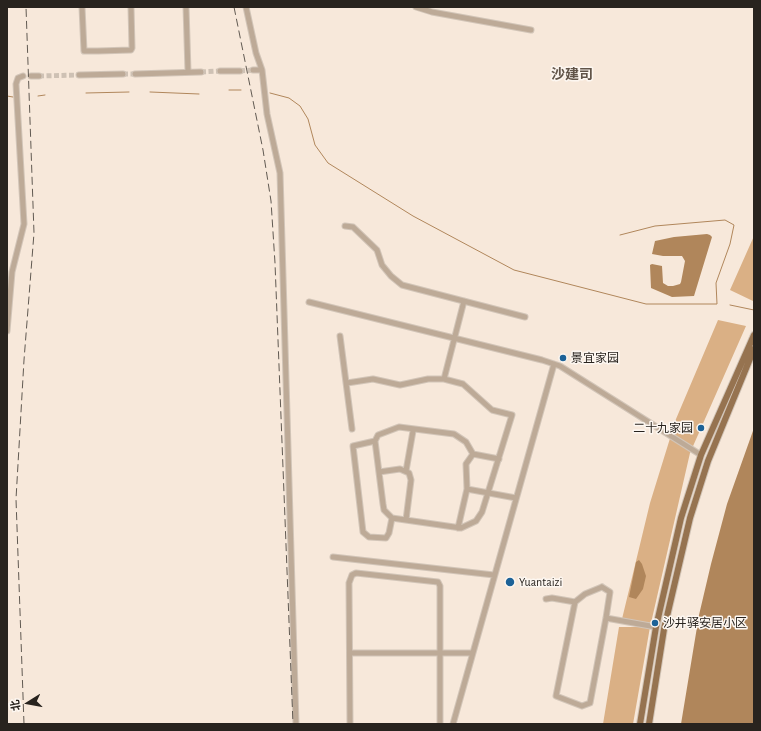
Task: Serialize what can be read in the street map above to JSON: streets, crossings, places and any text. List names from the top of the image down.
{
  "districts": ["沙建司"],
  "places": [
    "景宜家园",
    "二十九家园",
    "Yuantaizi",
    "沙井驿安居小区"
  ],
  "north": "left"
}
